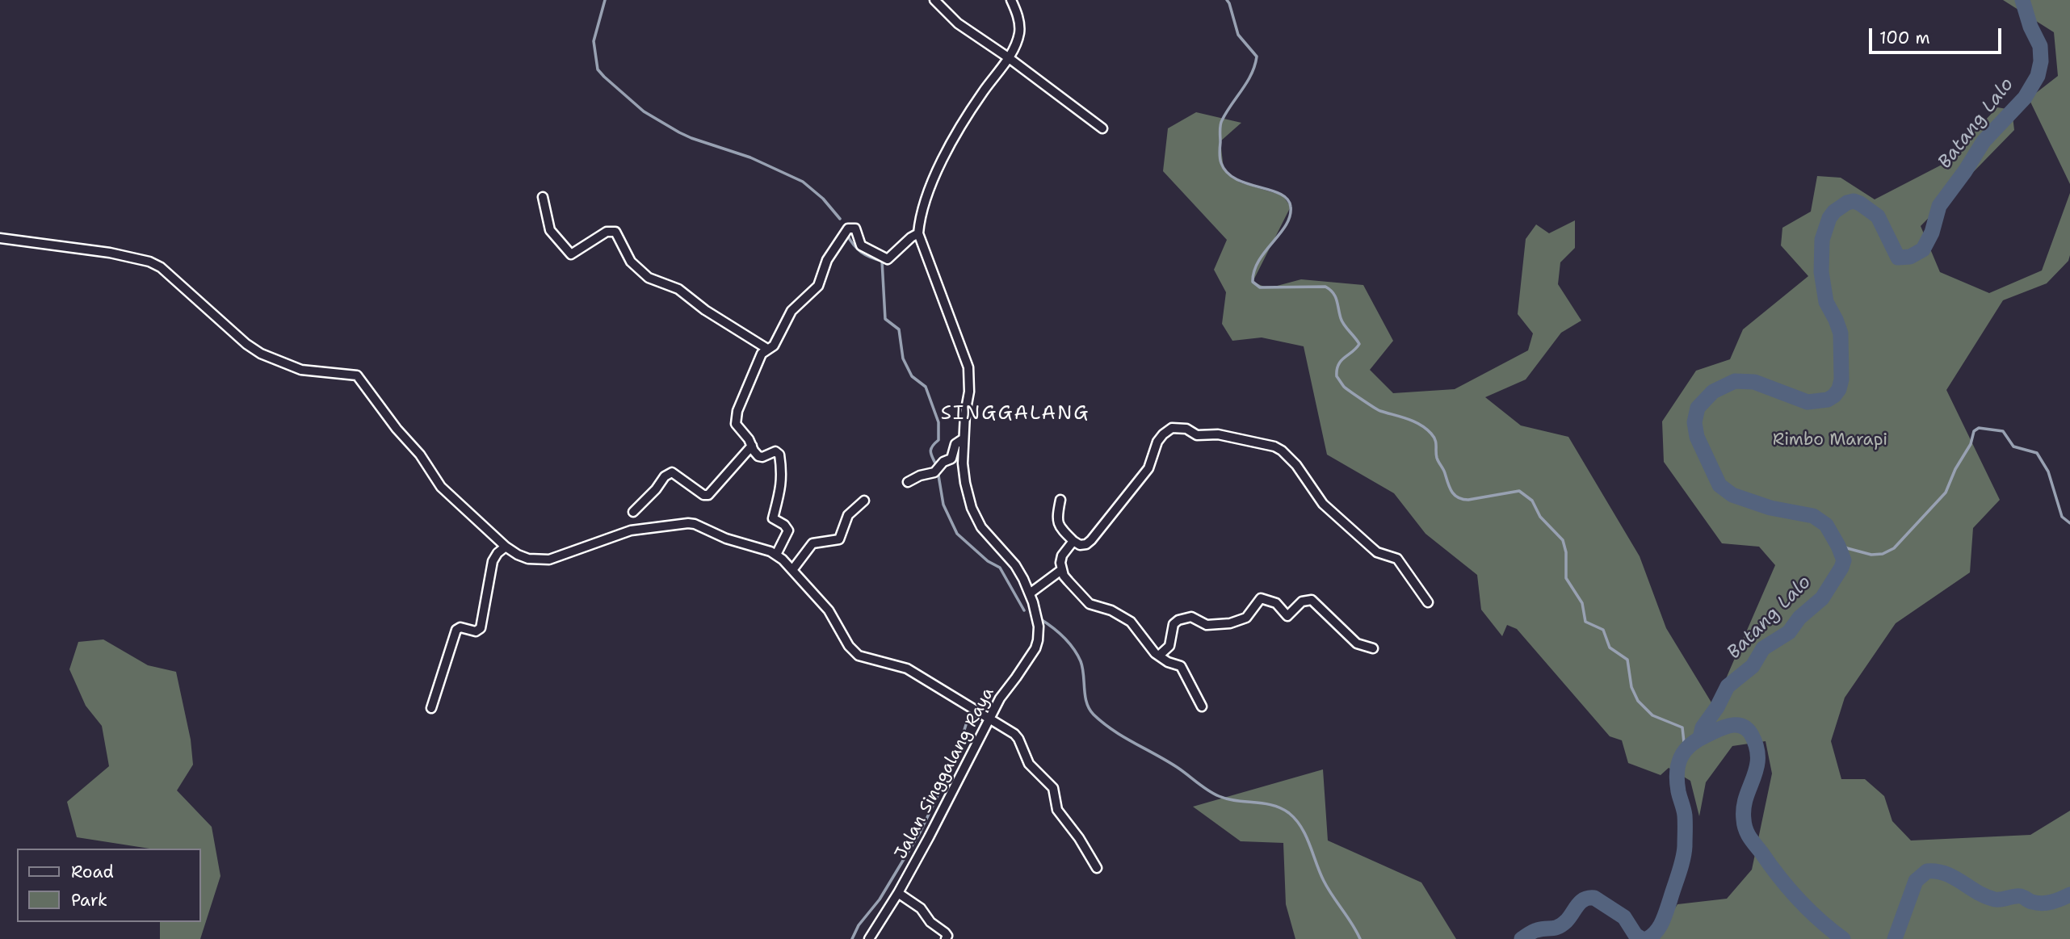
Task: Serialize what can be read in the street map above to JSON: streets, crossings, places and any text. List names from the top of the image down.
{
  "streets": {
    "street": ["Jalan Singgalang Raya"]
  },
  "districts": ["SINGGALANG"],
  "water": ["Batang Lalo"],
  "parks": ["Rimbo Marapi"],
  "legend": ["Road", "Park"],
  "scale_bar": "100 m"
}
